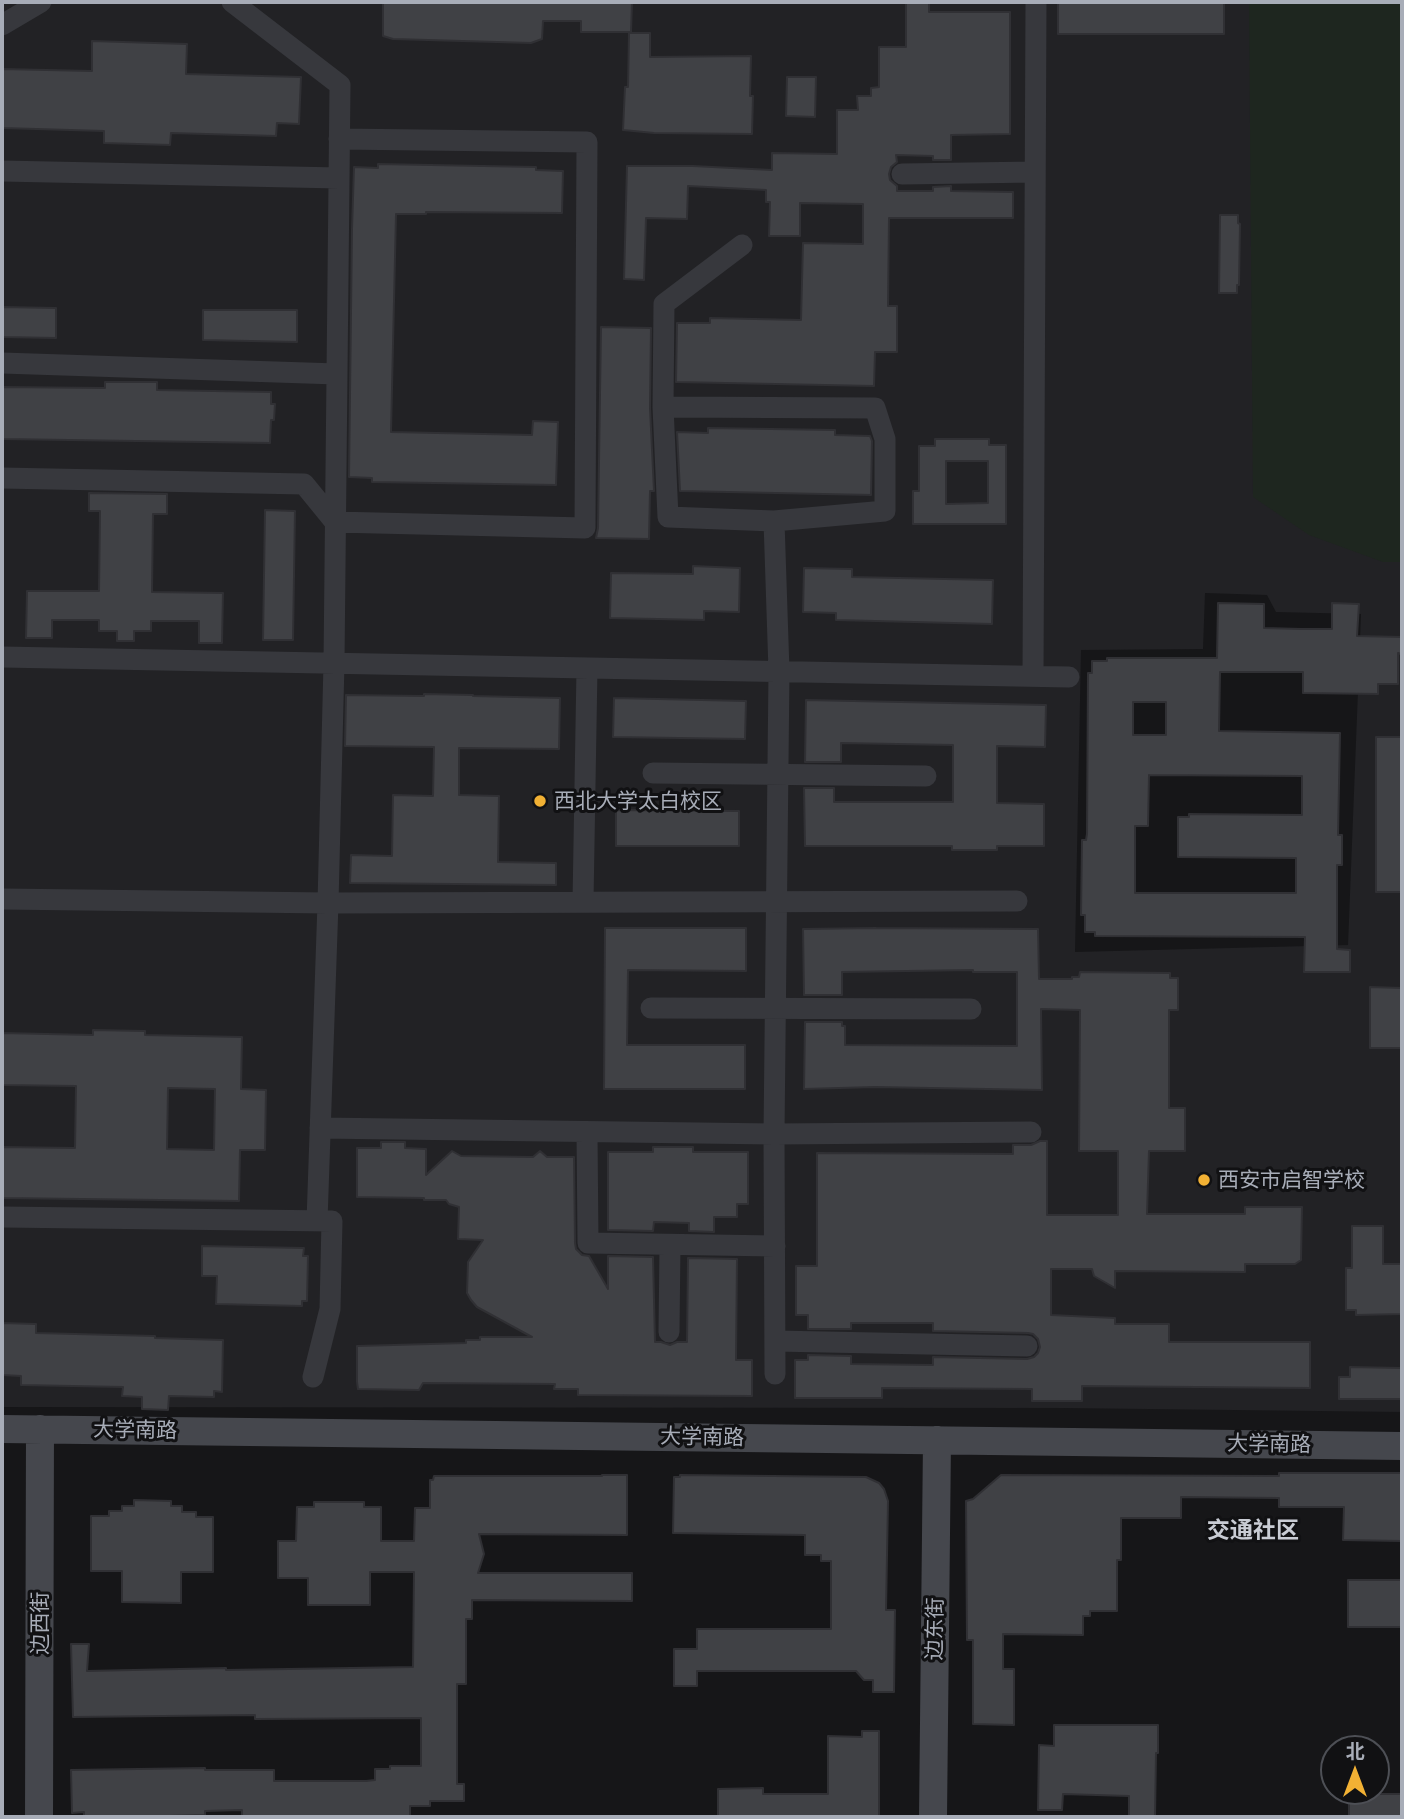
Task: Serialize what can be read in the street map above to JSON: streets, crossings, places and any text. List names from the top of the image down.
{
  "streets": {
    "street": ["大学南路", "边西街", "边东街"]
  },
  "crossings": [
    ["大学南路", "边西街"],
    ["大学南路", "边东街"]
  ],
  "districts": ["交通社区"],
  "places": ["西北大学太白校区", "西安市启智学校"],
  "north": "top"
}
